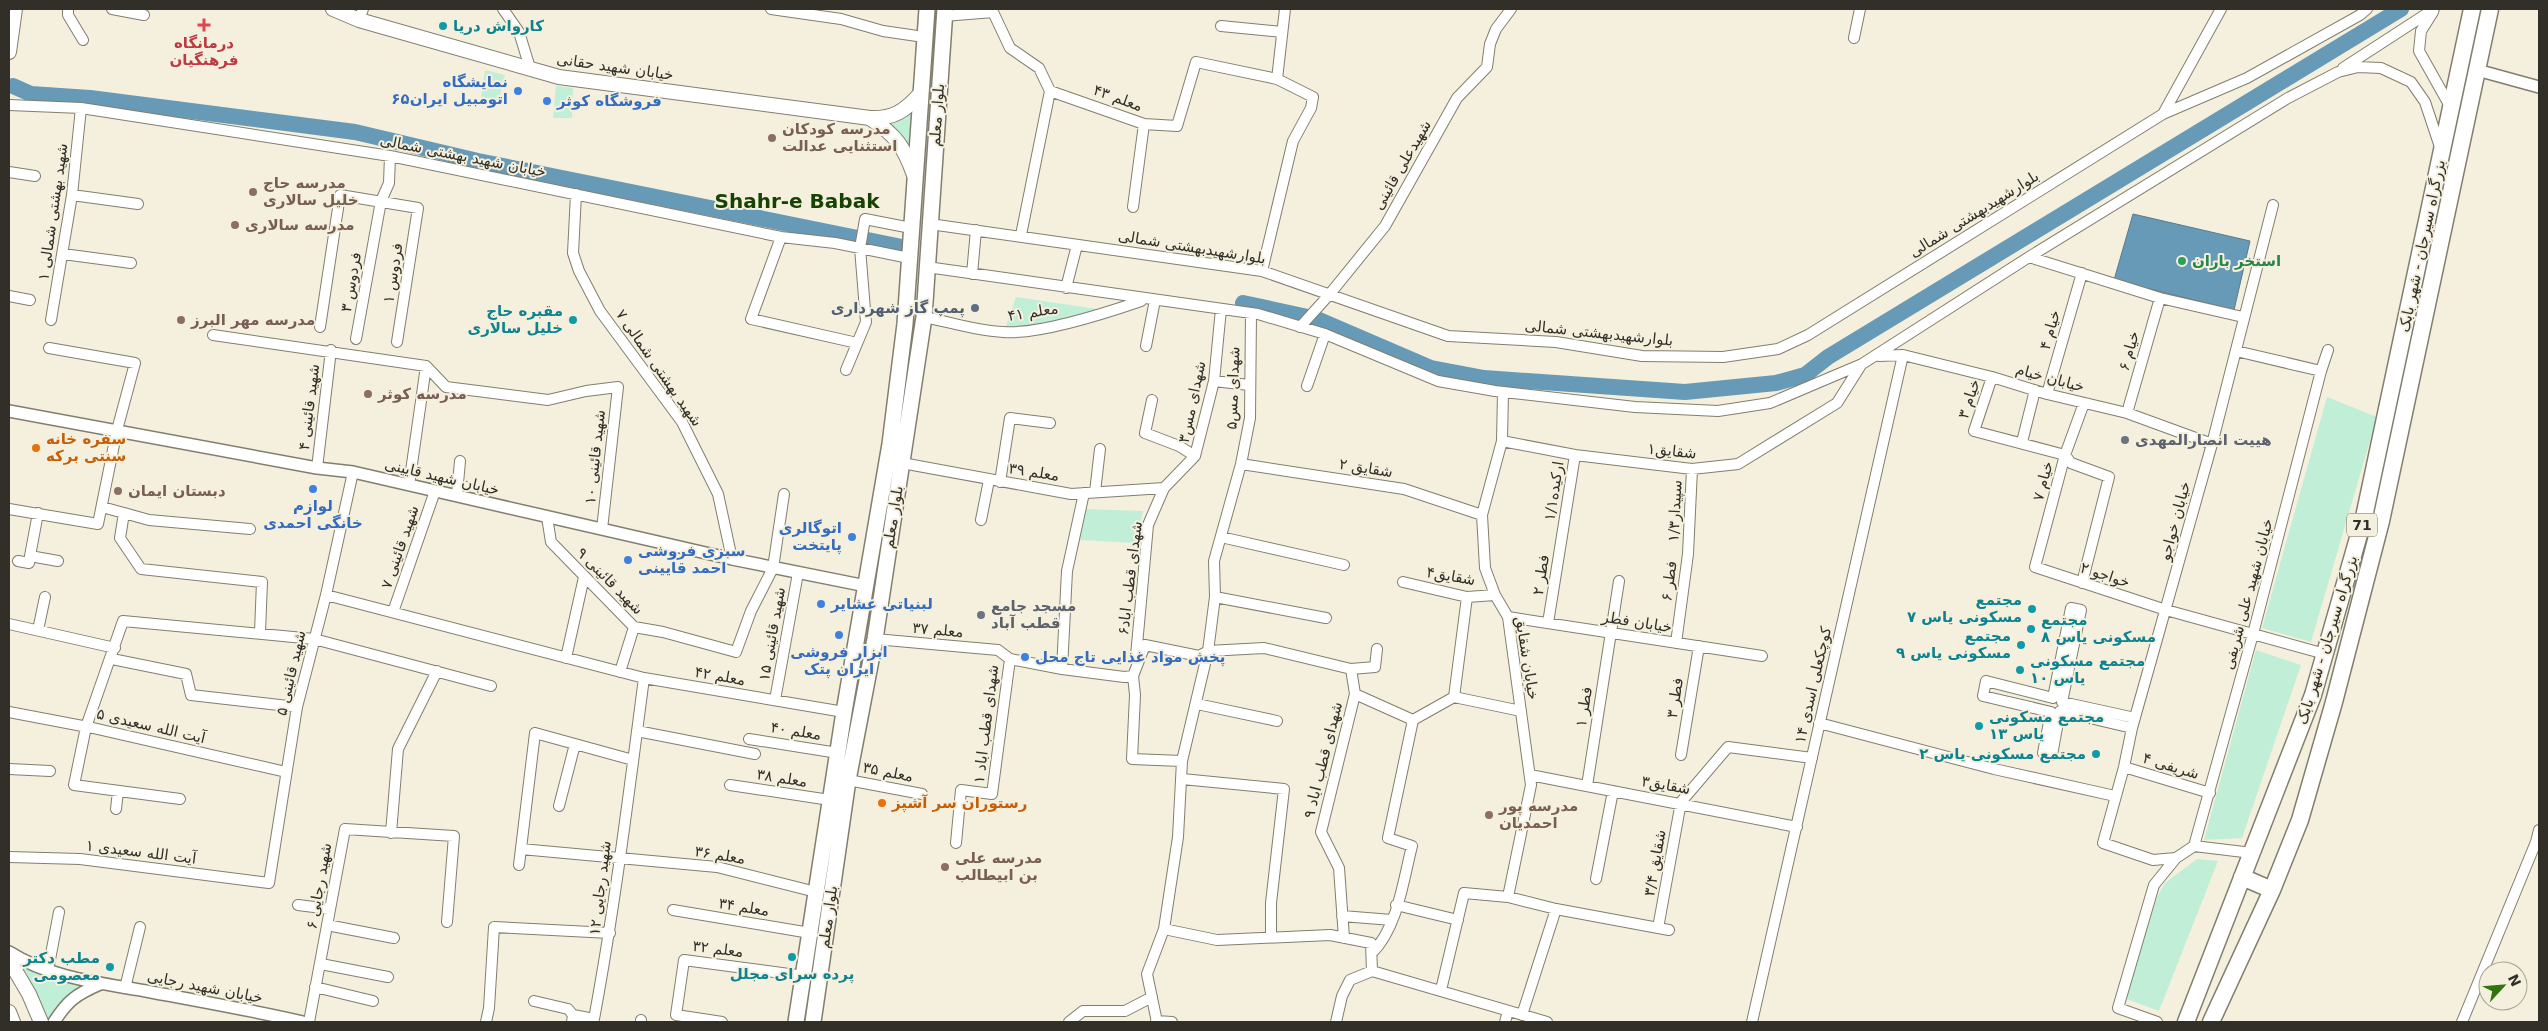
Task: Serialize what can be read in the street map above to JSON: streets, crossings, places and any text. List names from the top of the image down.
{
  "streets": {
    "highway": ["بزرگراه سیرجان - شهر بابک", "71"],
    "main road": ["خیابان شهید حقانی", "بلوار معلم"],
    "street": [
      "معلم ۴۳",
      "خیابان شهید بهشتی شمالی",
      "شهیدعلی قائینی",
      "شهید بهشتی شمالی ۱",
      "بلوارشهیدبهشتی شمالی",
      "فردوس ۱",
      "فردوس ۳",
      "معلم ۴۱",
      "خیام ۴",
      "خیام ۶",
      "شهید بهشتی شمالی ۷",
      "خیابان خیام",
      "شهدای مس۵",
      "خیام ۳",
      "شهدای مس۳",
      "شهید قائینی ۴",
      "شقایق۱",
      "شهید قائینی ۱۰",
      "شقایق ۲",
      "معلم ۳۹",
      "خیابان شهید قایینی",
      "خیام ۷",
      "ارکیده۱/۱",
      "سپیدار۱/۳",
      "خیابان خواجو",
      "شهید قائینی ۷",
      "فطر ۲",
      "خواجو ۲",
      "شقایق۴",
      "شهدای قطب اباد۶",
      "شهید قائینی ۹",
      "فطر ۶",
      "خیابان شهید علی شریفی",
      "خیابان فطر",
      "معلم ۳۷",
      "شهید قائینی ۱۵",
      "خیابان شقایق",
      "شهید قائینی ۵",
      "معلم ۴۲",
      "کوچکعلی اسدی ۱۴",
      "فطر ۳",
      "فطر ۱",
      "شهدای قطب اباد ۱",
      "آیت الله سعیدی ۵",
      "معلم ۴۰",
      "شهدای قطب اباد ۹",
      "شریفی ۴",
      "معلم ۳۵",
      "معلم ۳۸",
      "شقایق۳",
      "آیت الله سعیدی ۱",
      "معلم ۳۶",
      "شقایق ۳/۴",
      "شهید رجایی ۶",
      "شهید رجایی ۱۲",
      "معلم ۳۴",
      "معلم ۳۲",
      "خیابان شهید رجایی"
    ]
  },
  "crossings": [
    ["بلوار معلم", "خیابان شهید بهشتی شمالی"],
    ["بلوار معلم", "بلوارشهیدبهشتی شمالی"],
    ["بلوار معلم", "معلم ۴۱"],
    ["بلوار معلم", "معلم ۳۹"],
    ["بلوار معلم", "خیابان شهید قایینی"],
    ["بلوار معلم", "معلم ۳۷"],
    ["بلوار معلم", "معلم ۴۲"],
    ["بلوار معلم", "معلم ۴۰"],
    ["بلوار معلم", "معلم ۳۵"],
    ["بلوار معلم", "معلم ۳۸"],
    ["بلوار معلم", "معلم ۳۶"],
    ["بلوار معلم", "معلم ۳۴"],
    ["بلوار معلم", "معلم ۳۲"],
    ["خیابان شهید بهشتی شمالی", "شهید بهشتی شمالی ۱"],
    ["خیابان شهید بهشتی شمالی", "فردوس ۳"],
    ["خیابان شهید بهشتی شمالی", "شهید بهشتی شمالی ۷"],
    ["شهیدعلی قائینی", "بلوارشهیدبهشتی شمالی"],
    ["بزرگراه سیرجان - شهر بابک", "خواجو ۲"],
    ["فردوس ۱", "فردوس ۳"],
    ["خیام ۴", "خیابان خیام"],
    ["خیام ۶", "خیابان خیام"],
    ["شهید بهشتی شمالی ۷", "خیابان شهید قایینی"],
    ["خیابان خیام", "خیام ۳"],
    ["خیابان خیام", "خیام ۷"],
    ["خیابان خیام", "خیابان خواجو"],
    ["خیابان خیام", "کوچکعلی اسدی ۱۴"],
    ["شهدای مس۵", "شقایق ۲"],
    ["شهدای مس۵", "شهدای قطب اباد۶"],
    ["شهدای مس۳", "معلم ۳۹"],
    ["شهدای مس۳", "شهدای قطب اباد۶"],
    ["شهید قائینی ۴", "خیابان شهید قایینی"],
    ["شقایق۱", "ارکیده۱/۱"],
    ["شقایق۱", "سپیدار۱/۳"],
    ["شقایق۱", "خیابان شقایق"],
    ["شهید قائینی ۱۰", "خیابان شهید قایینی"],
    ["شقایق ۲", "خیابان شقایق"],
    ["معلم ۳۹", "شهدای قطب اباد۶"],
    ["خیابان شهید قایینی", "شهید قائینی ۷"],
    ["خیابان شهید قایینی", "شهید قائینی ۹"],
    ["خیابان شهید قایینی", "شهید قائینی ۱۵"],
    ["خیابان شهید قایینی", "شهید قائینی ۵"],
    ["خیام ۷", "خواجو ۲"],
    ["ارکیده۱/۱", "فطر ۲"],
    ["سپیدار۱/۳", "فطر ۶"],
    ["خیابان خواجو", "خواجو ۲"],
    ["خیابان خواجو", "شریفی ۴"],
    ["شهید قائینی ۷", "معلم ۴۲"],
    ["فطر ۲", "خیابان فطر"],
    ["خواجو ۲", "خیابان شهید علی شریفی"],
    ["شقایق۴", "خیابان شقایق"],
    ["فطر ۶", "خیابان فطر"],
    ["خیابان شهید علی شریفی", "شریفی ۴"],
    ["خیابان فطر", "خیابان شقایق"],
    ["خیابان فطر", "فطر ۳"],
    ["خیابان فطر", "فطر ۱"],
    ["معلم ۳۷", "شهدای قطب اباد ۱"],
    ["شهید قائینی ۱۵", "معلم ۴۲"],
    ["خیابان شقایق", "شقایق۳"],
    ["شهید قائینی ۵", "معلم ۴۲"],
    ["شهید قائینی ۵", "آیت الله سعیدی ۵"],
    ["شهید قائینی ۵", "آیت الله سعیدی ۱"],
    ["کوچکعلی اسدی ۱۴", "شقایق۳"],
    ["فطر ۱", "شقایق۳"],
    ["شقایق۳", "شقایق ۳/۴"],
    ["معلم ۳۶", "شهید رجایی ۱۲"]
  ],
  "districts": ["Shahr-e Babak"],
  "places": {
    "health": ["درمانگاه فرهنگیان"],
    "other": [
      "کارواش دریا",
      "نمایشگاه اتومبیل ایران۶۵",
      "فروشگاه کوثر",
      "مدرسه کودکان استثنایی عدالت",
      "مدرسه حاج خلیل سالاری",
      "مدرسه سالاری",
      "استخر باران",
      "پمپ گاز شهرداری",
      "مدرسه مهر البرز",
      "مقبره حاج خلیل سالاری",
      "مدرسه کوثر",
      "هییت انصارالمهدی",
      "سفره خانه سنتی برکه",
      "لوازم خانگی احمدی",
      "دبستان ایمان",
      "اتوگالری پایتخت",
      "سبزی فروشی احمد قایینی",
      "لبنیاتی عشایر",
      "مجتمع مسکونی یاس ۷",
      "مسجد جامع قطب آباد",
      "مجتمع مسکونی یاس ۸",
      "ابزار فروشی ایران پتک",
      "مجتمع مسکونی یاس ۹",
      "پخش مواد غذایی تاج محل",
      "مجتمع مسکونی یاس ۱۰",
      "مجتمع مسکونی یاس ۱۳",
      "مجتمع مسکونی یاس ۲",
      "رستوران سر آشپز",
      "مدرسه پور احمدیان",
      "مدرسه علی بن ابیطالب",
      "پرده سرای مجلل",
      "مطب دکتر معصومی"
    ]
  },
  "north": "top right"
}
